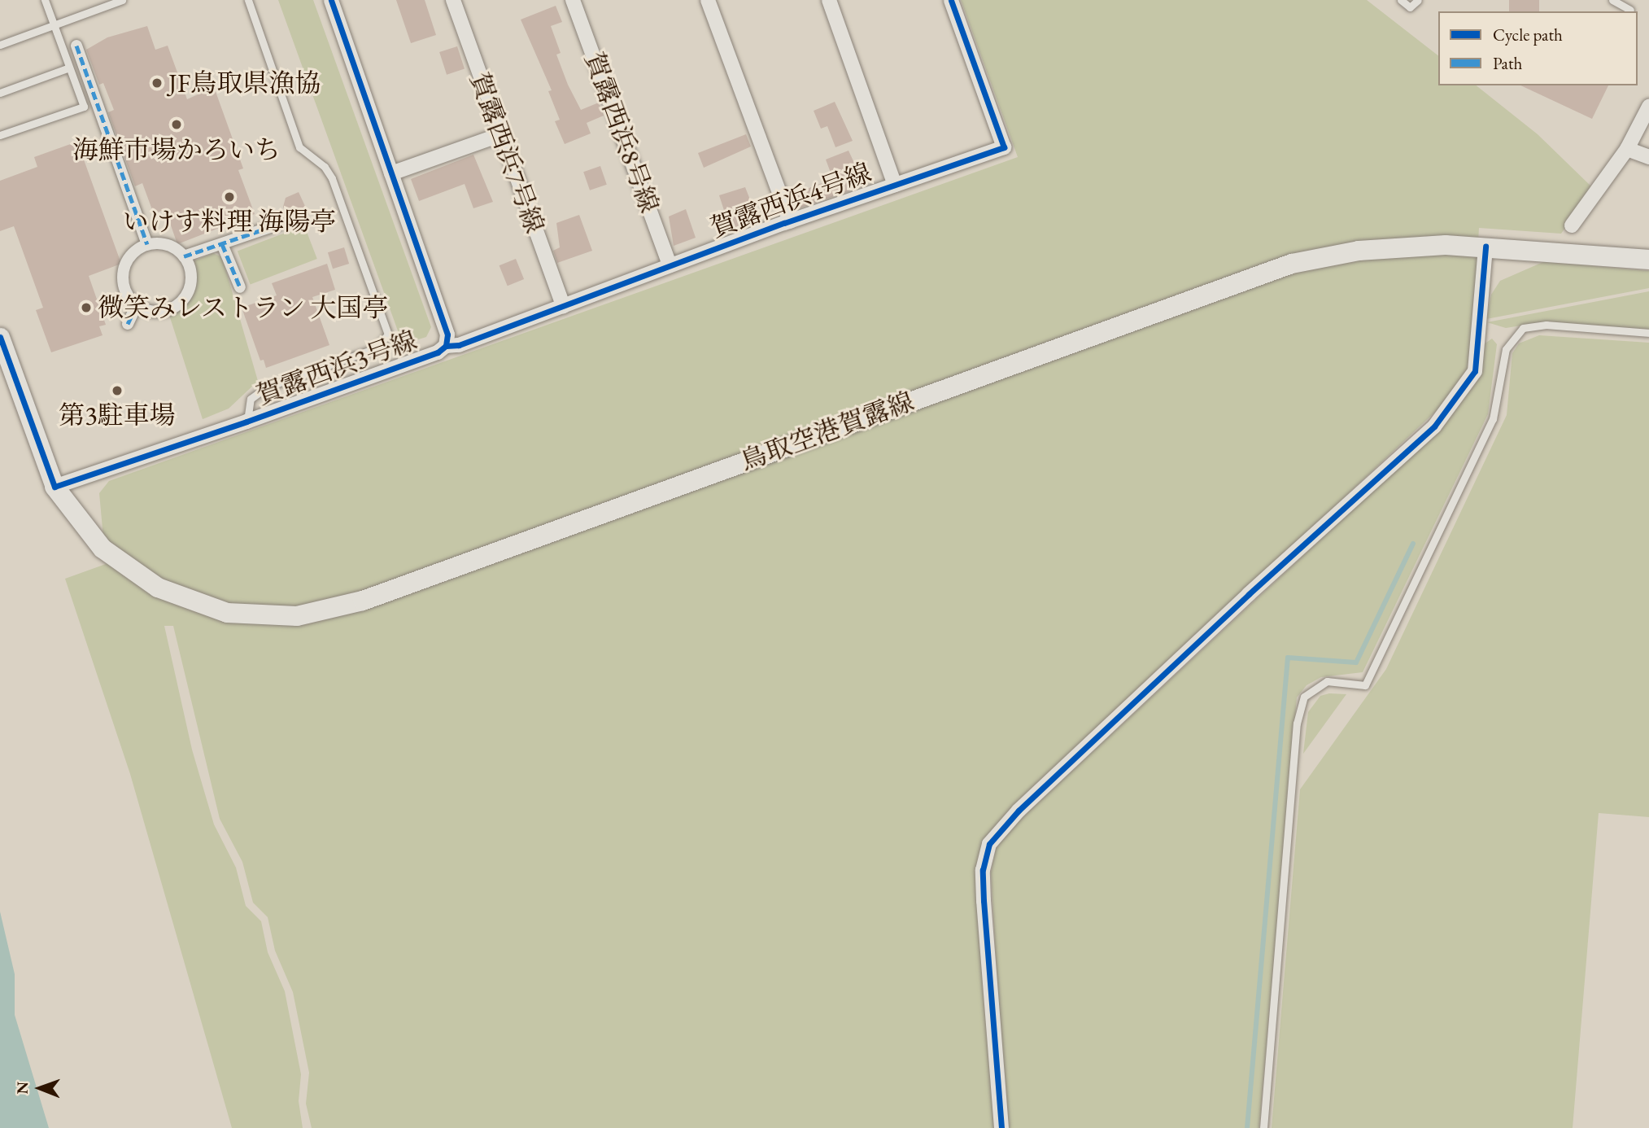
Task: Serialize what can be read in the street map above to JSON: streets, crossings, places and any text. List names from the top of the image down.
{
  "streets": {
    "main road": ["鳥取空港賀露線"],
    "street": [
      "賀露西浜8号線",
      "賀露西浜7号線",
      "賀露西浜4号線",
      "賀露西浜3号線"
    ]
  },
  "crossings": [
    ["賀露西浜8号線", "賀露西浜4号線"],
    ["賀露西浜7号線", "賀露西浜4号線"],
    ["賀露西浜4号線", "賀露西浜3号線"],
    ["賀露西浜3号線", "鳥取空港賀露線"]
  ],
  "places": [
    "JF鳥取県漁協",
    "海鮮市場かろいち",
    "いけす料理 海陽亭",
    "微笑みレストラン 大国亭",
    "第3駐車場"
  ],
  "legend": ["Cycle path", "Path"],
  "north": "left"
}
